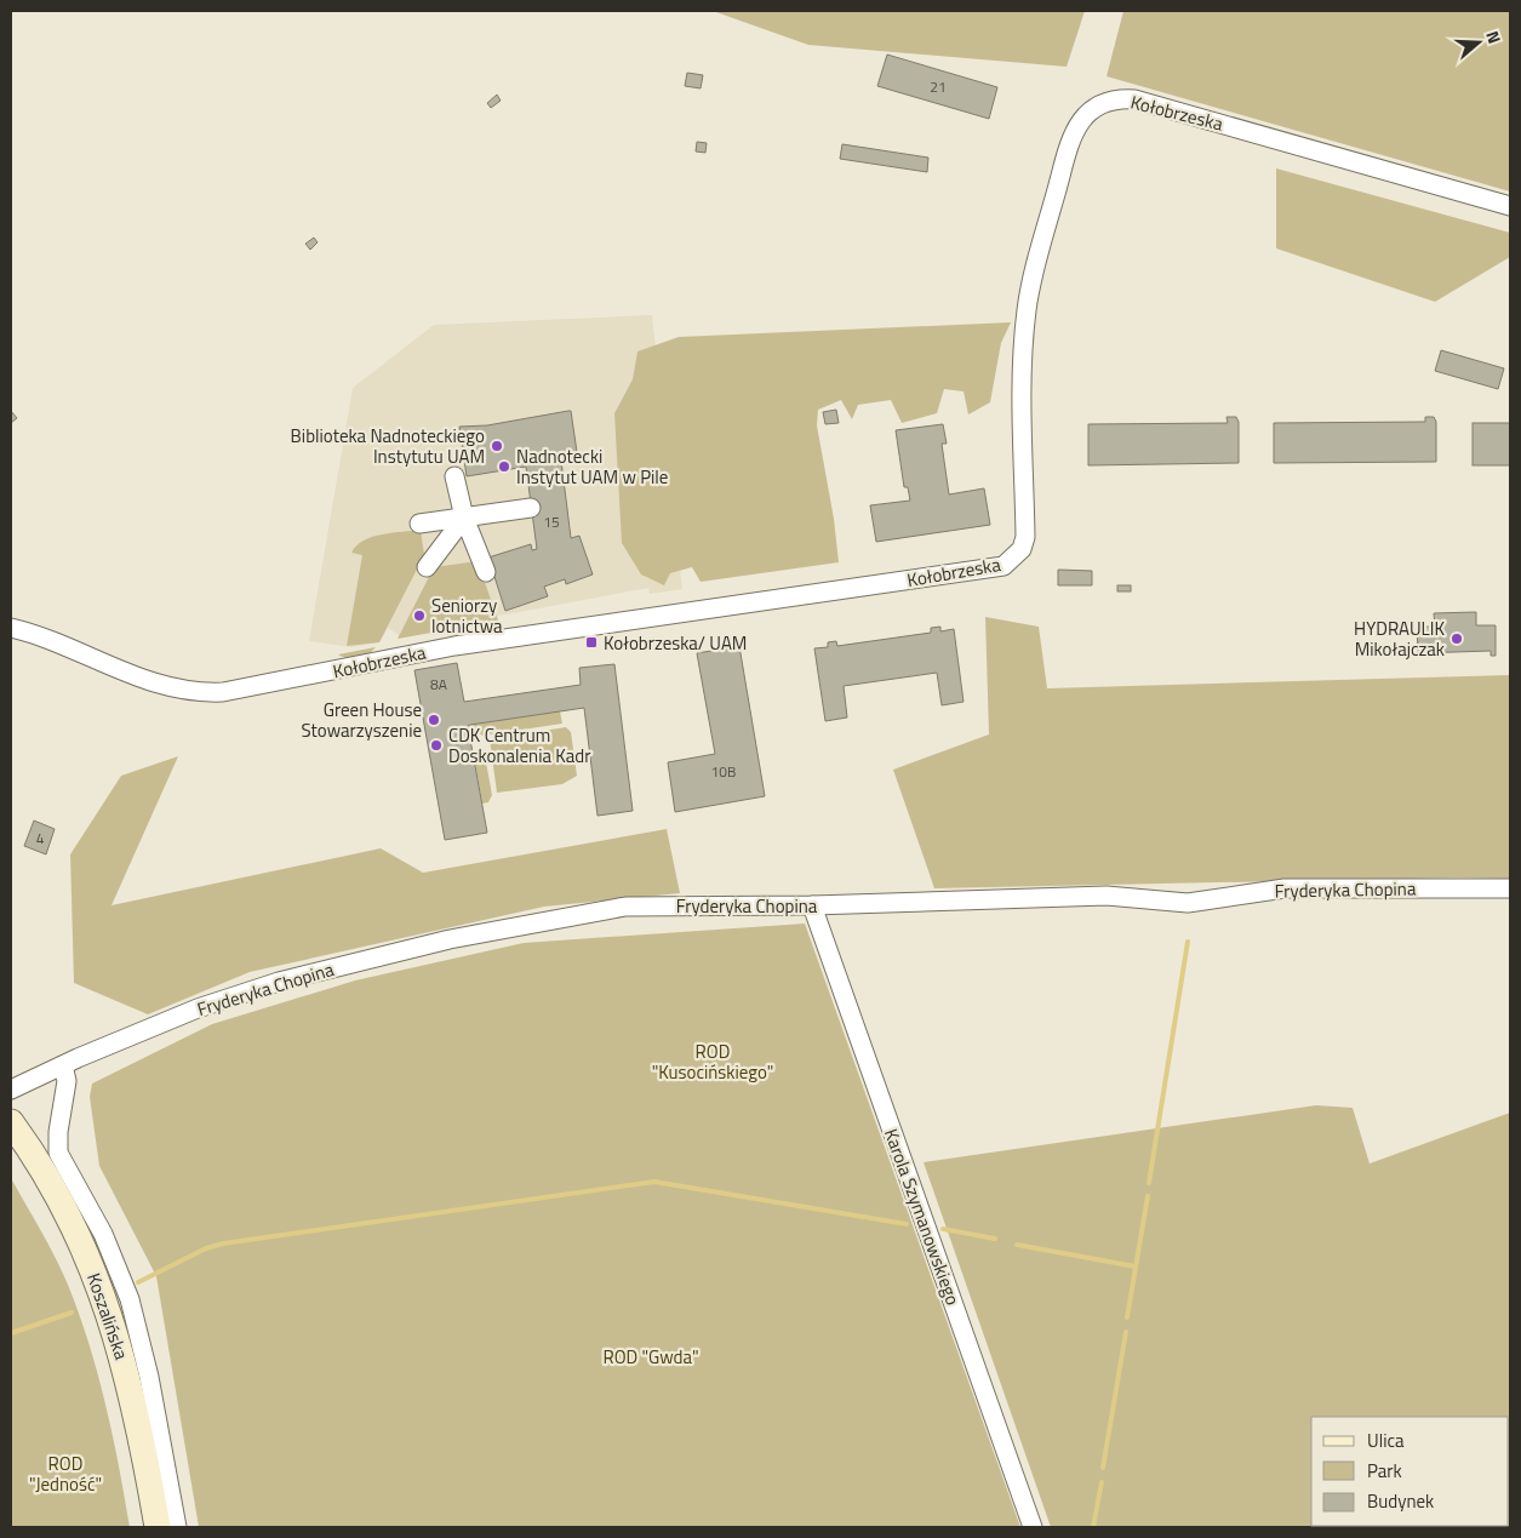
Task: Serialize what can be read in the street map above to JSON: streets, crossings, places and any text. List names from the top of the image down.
{
  "streets": {
    "street": [
      "Kołobrzeska",
      "Fryderyka Chopina",
      "Karola Szymanowskiego",
      "Koszalińska"
    ]
  },
  "crossings": [
    ["Fryderyka Chopina", "Karola Szymanowskiego"]
  ],
  "parks": ["ROD \"Kusocińskiego\"", "ROD \"Gwda\"", "ROD \"Jedność\""],
  "places": {
    "other": [
      "Biblioteka Nadnoteckiego Instytutu UAM",
      "Nadnotecki Instytut UAM w Pile",
      "Seniorzy lotnictwa",
      "HYDRAULIK Mikołajczak",
      "Green House Stowarzyszenie",
      "CDK Centrum Doskonalenia Kadr"
    ],
    "transit": ["Kołobrzeska/ UAM"]
  },
  "house_numbers": [
    "21",
    "15",
    "8A",
    "10B",
    "4"
  ],
  "legend": ["Ulica", "Park", "Budynek"],
  "north": "right"
}
